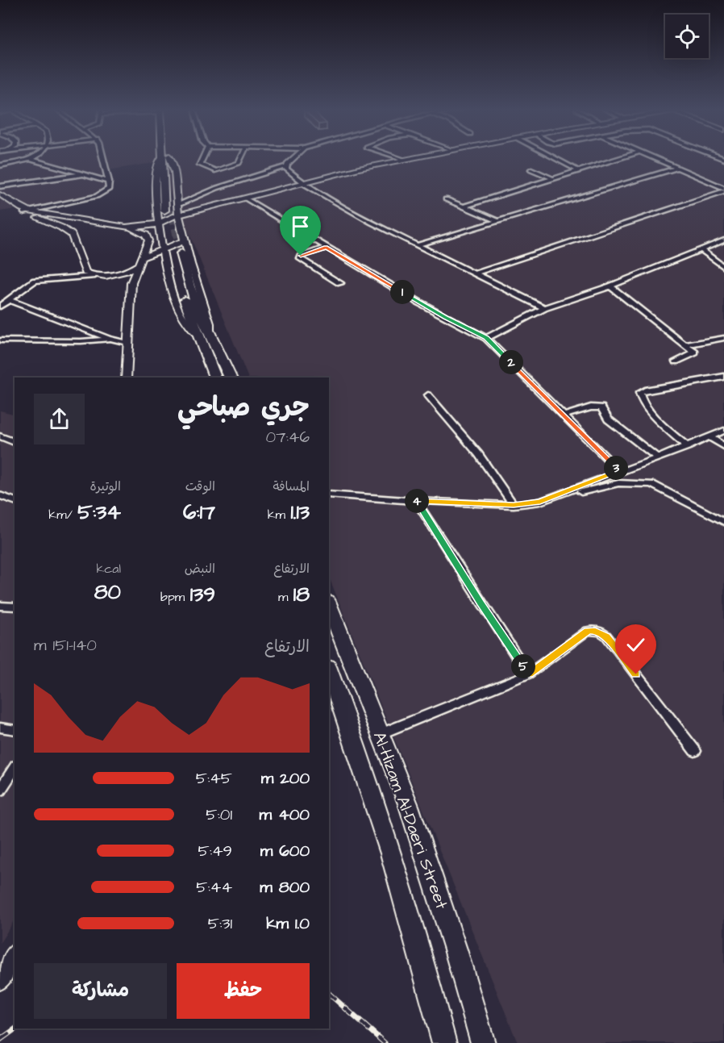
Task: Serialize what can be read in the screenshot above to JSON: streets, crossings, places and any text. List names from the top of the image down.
{
  "streets": {
    "highway": ["Al-Hizam Al-Daeri Street"]
  },
  "page": {
    "pins": [
      "1",
      "2",
      "3",
      "4",
      "5"
    ],
    "heading": ["جري صباحي", "07:46"],
    "stats": [
      ["المسافة", "1.13 km"],
      ["الوقت", "6:17"],
      ["الوتيرة", "5:34 /km"],
      ["الارتفاع", "18 m"],
      ["النبض", "139 bpm"],
      ["kcal", "80"]
    ],
    "chart": ["الارتفاع", "140–151 m"],
    "list": [
      {
        "name": "200 m",
        "note": "5:45"
      },
      {
        "name": "400 m",
        "note": "5:01"
      },
      {
        "name": "600 m",
        "note": "5:49"
      },
      {
        "name": "800 m",
        "note": "5:44"
      },
      {
        "name": "1.0 km",
        "note": "5:31"
      }
    ],
    "buttons": ["حفظ", "مشاركة"]
  }
}
